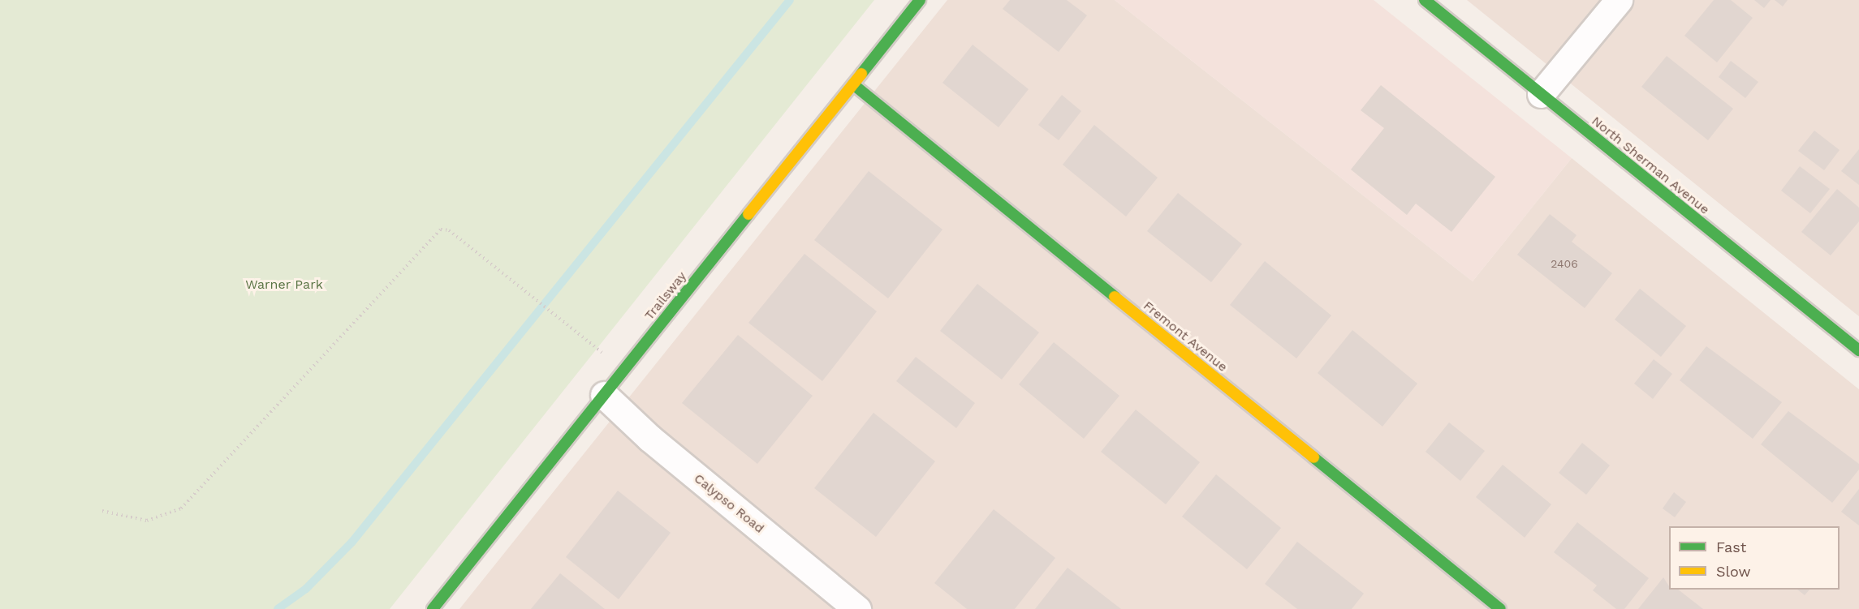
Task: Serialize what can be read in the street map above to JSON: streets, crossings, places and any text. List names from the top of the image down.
{
  "streets": {
    "street": [
      "North Sherman Avenue",
      "Trailsway",
      "Fremont Avenue",
      "Calypso Road"
    ]
  },
  "crossings": [
    ["Trailsway", "Fremont Avenue"],
    ["Trailsway", "Calypso Road"]
  ],
  "parks": ["Warner Park"],
  "house_numbers": ["2406"],
  "legend": ["Fast", "Slow"]
}
